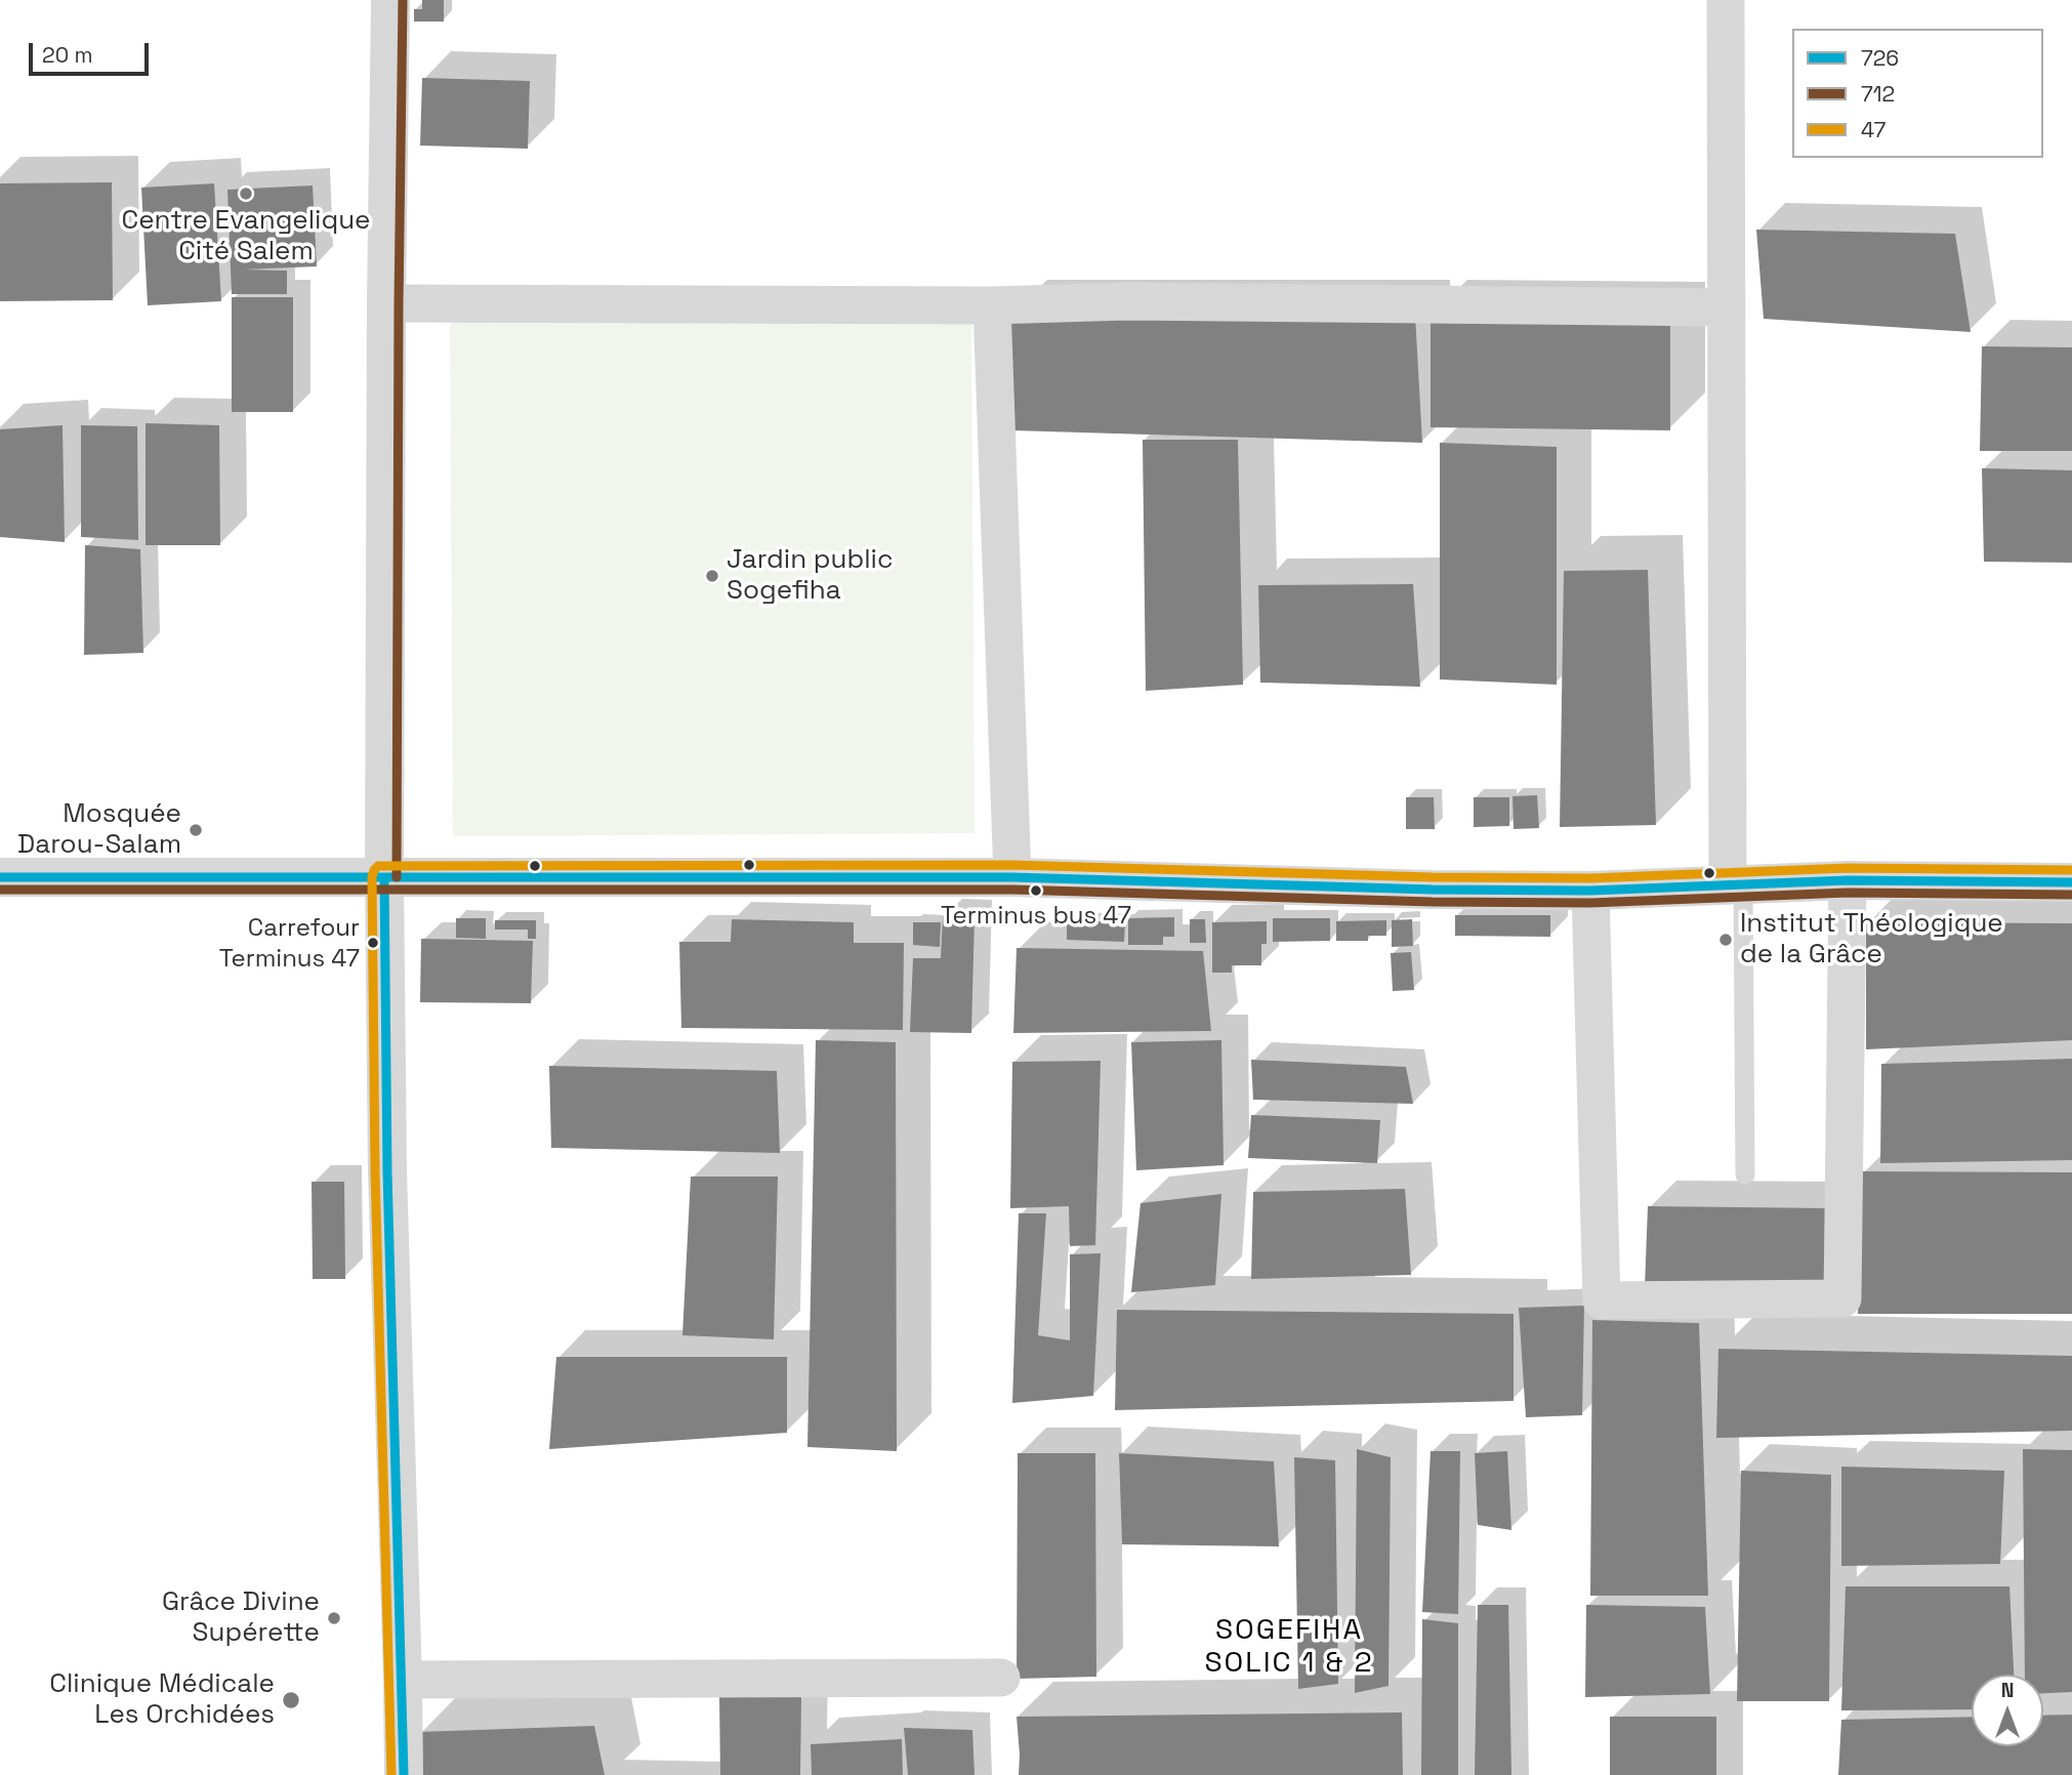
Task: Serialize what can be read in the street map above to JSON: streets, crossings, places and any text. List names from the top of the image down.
{
  "districts": ["SOGEFIHA SOLIC 1 & 2"],
  "places": [
    "Centre Evangelique Cité Salem",
    "Jardin public Sogefiha",
    "Mosquée Darou-Salam",
    "Terminus bus 47",
    "Institut Théologique de la Grâce",
    "Carrefour Terminus 47",
    "Grâce Divine Supérette",
    "Clinique Médicale Les Orchidées"
  ],
  "lines": ["transit line 712", "transit line 47", "transit line 726"],
  "legend": ["726", "712", "47"],
  "scale_bar": "20 m",
  "north": "top"
}
